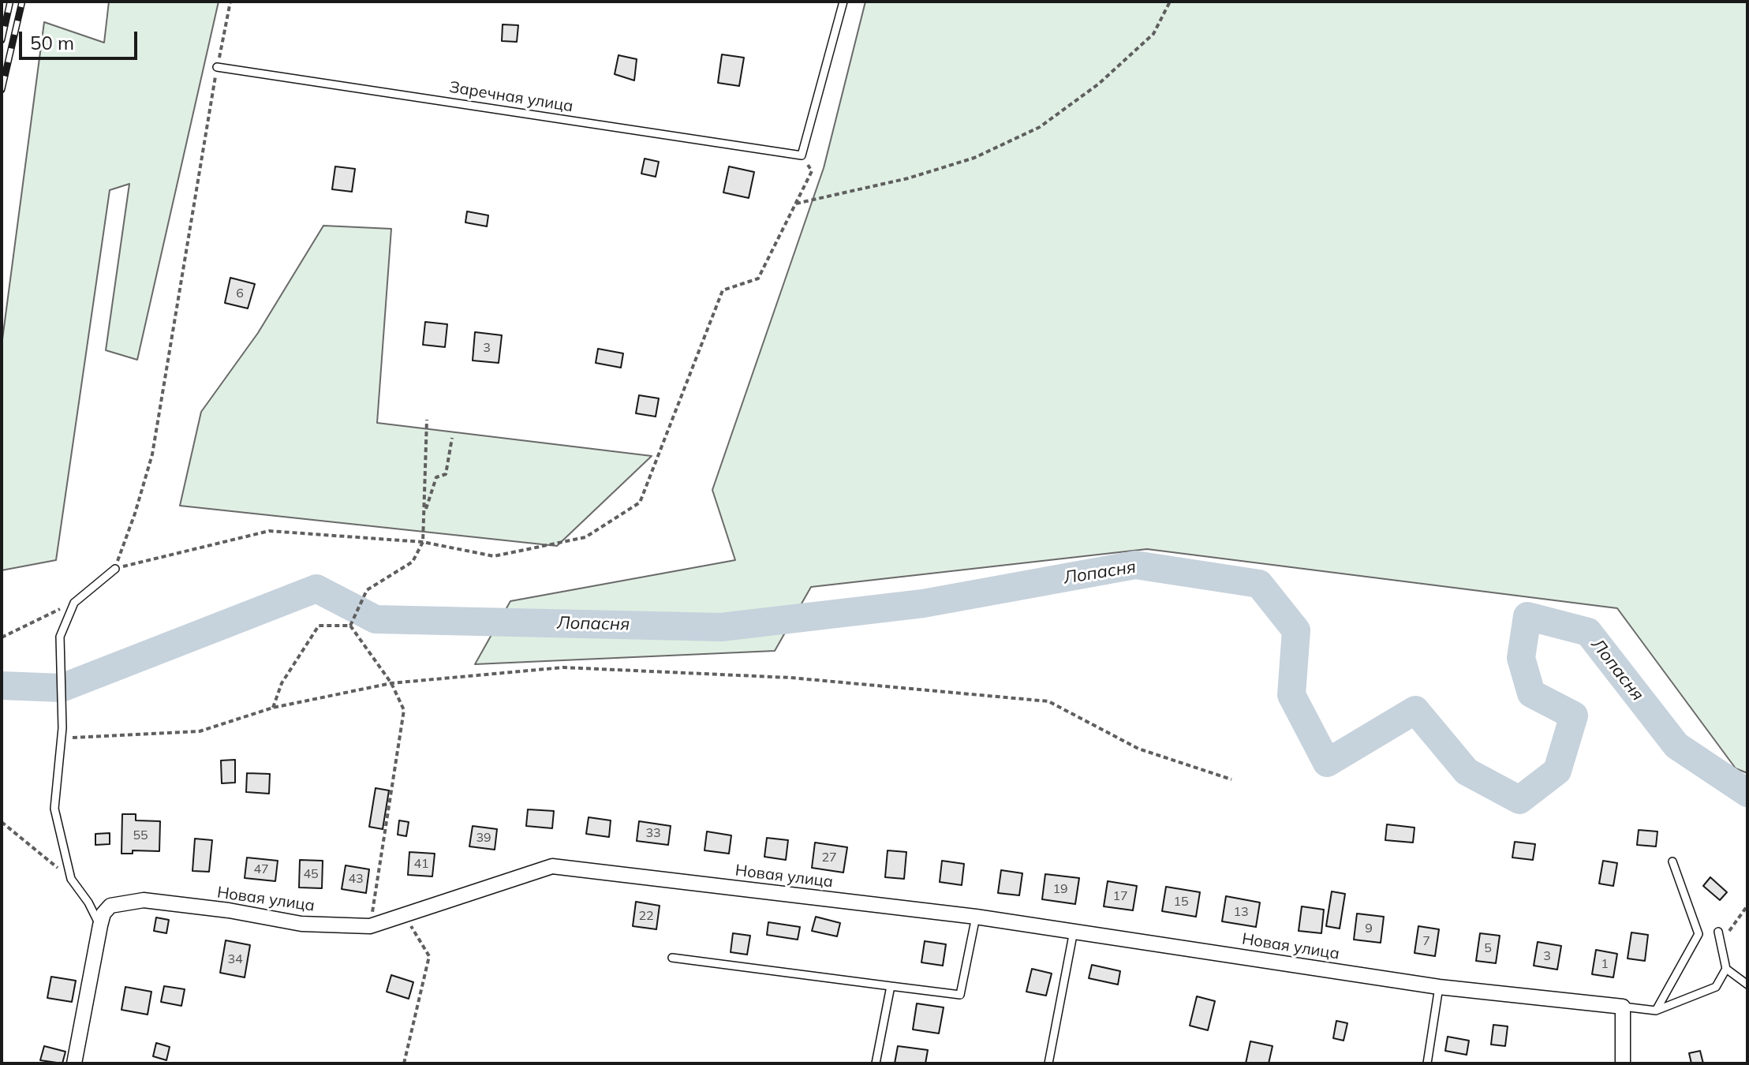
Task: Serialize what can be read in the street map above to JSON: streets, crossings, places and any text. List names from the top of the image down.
{
  "streets": {
    "street": ["Новая улица"],
    "lane": ["Заречная улица"]
  },
  "water": ["Лопасня"],
  "house_numbers": [
    "6",
    "3",
    "33",
    "55",
    "39",
    "27",
    "41",
    "47",
    "45",
    "43",
    "19",
    "17",
    "15",
    "13",
    "22",
    "9",
    "7",
    "5",
    "3",
    "34",
    "1"
  ],
  "scale_bar": "50 m"
}
